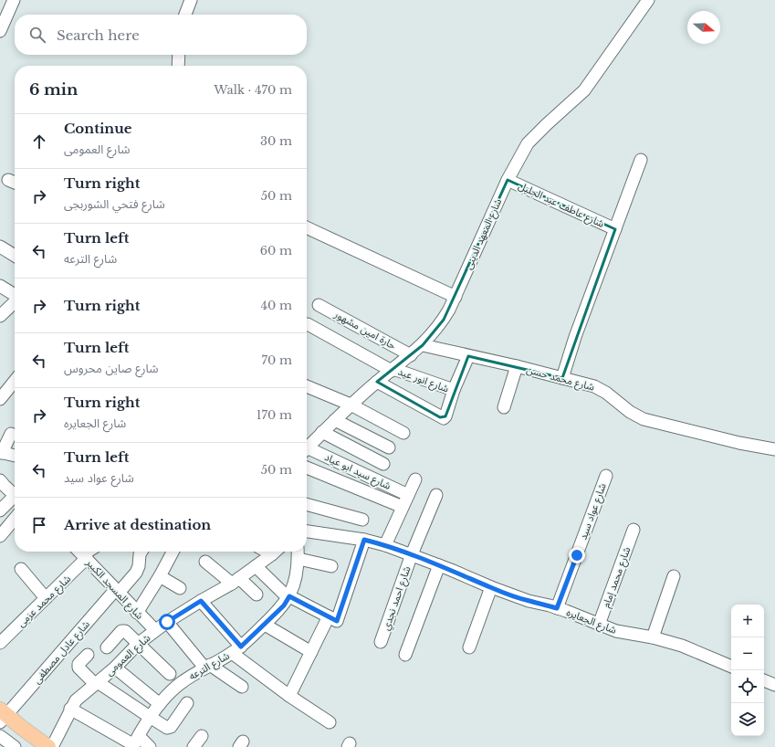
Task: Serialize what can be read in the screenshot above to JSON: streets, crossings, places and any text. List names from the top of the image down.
{
  "streets": {
    "street": [
      "شارع عاطف عبد الجليل",
      "شارع المعهد الدينى",
      "حارة امين مشهور",
      "شارع محمد حسن",
      "شارع انور عيد",
      "شارع سيد ابو عياد",
      "شارع عواد سيد",
      "شارع محمد إمام",
      "شارع المسجد الكبير",
      "شارع احمد نجدي",
      "شارع محمد عزمى",
      "شارع الجعايره",
      "شارع عادل مصطفى",
      "شارع العمومى",
      "شارع الترعه"
    ]
  },
  "crossings": [
    ["شارع عاطف عبد الجليل", "شارع المعهد الدينى"],
    ["شارع المعهد الدينى", "حارة امين مشهور"],
    ["شارع المعهد الدينى", "شارع محمد حسن"],
    ["شارع المعهد الدينى", "شارع انور عيد"],
    ["شارع عواد سيد", "شارع الجعايره"],
    ["شارع محمد إمام", "شارع الجعايره"],
    ["شارع المسجد الكبير", "شارع محمد عزمى"],
    ["شارع المسجد الكبير", "شارع عادل مصطفى"],
    ["شارع المسجد الكبير", "شارع العمومى"],
    ["شارع احمد نجدي", "شارع الجعايره"]
  ],
  "north": "right",
  "page": {
    "search": "Search here",
    "heading": ["6 min", "Walk · 470 m"],
    "list": [
      ["Continue", "شارع العمومى", "30 m"],
      ["Turn right", "شارع فتحي الشوربجى", "50 m"],
      ["Turn left", "شارع الترعه", "60 m"],
      ["Turn right", "40 m"],
      ["Turn left", "شارع صاين محروس", "70 m"],
      ["Turn right", "شارع الجعايره", "170 m"],
      ["Turn left", "شارع عواد سيد", "50 m"],
      "Arrive at destination"
    ],
    "map_buttons": ["+", "−"]
  }
}
